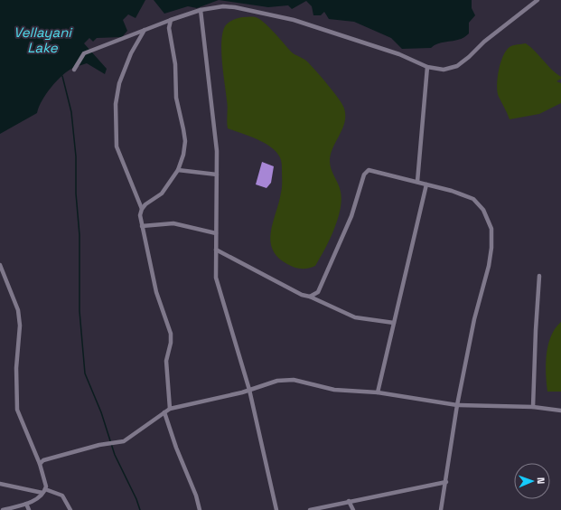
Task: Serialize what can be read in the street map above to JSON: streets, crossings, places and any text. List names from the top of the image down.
{
  "water": ["Vellayani Lake"],
  "north": "right"
}
